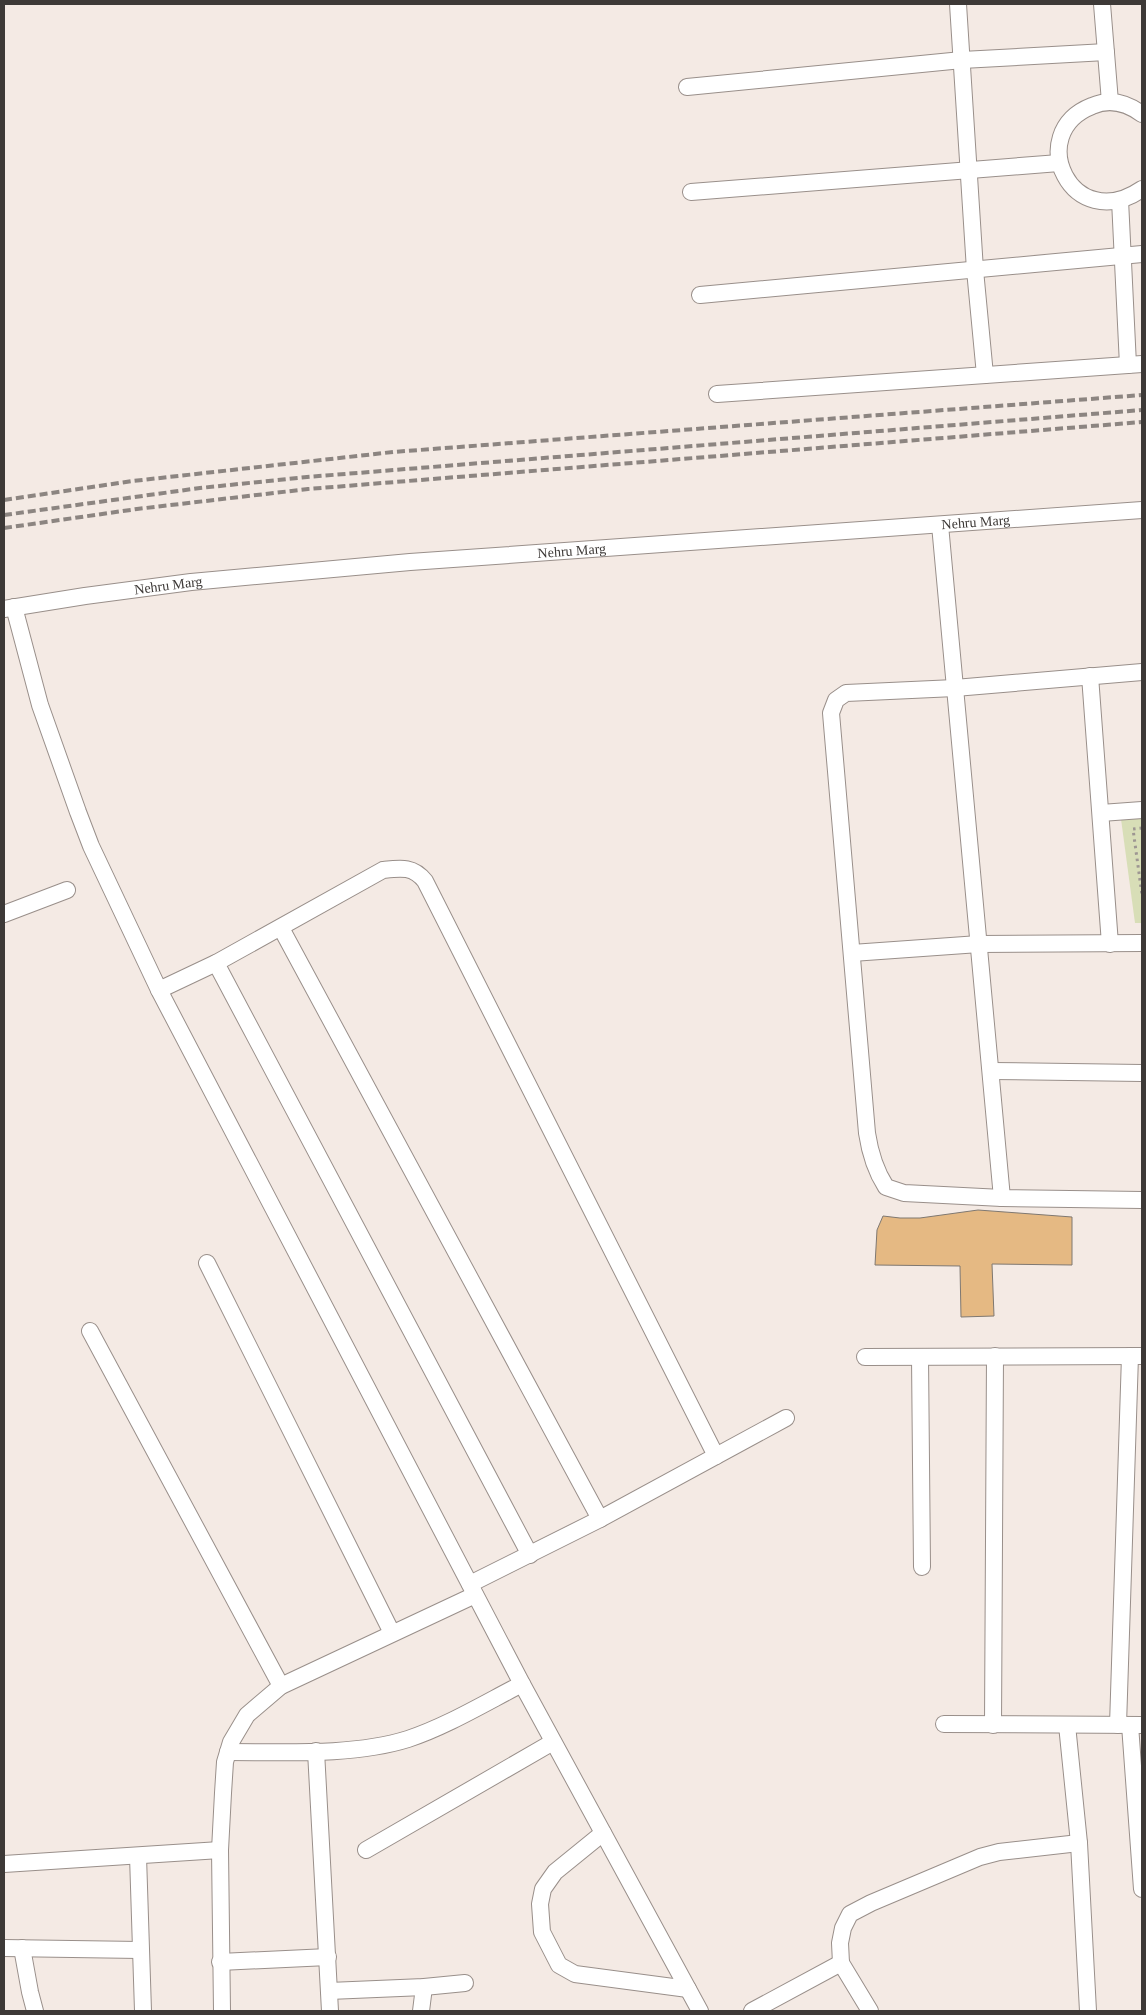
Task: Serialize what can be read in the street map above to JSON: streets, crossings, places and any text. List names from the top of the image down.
{
  "streets": {
    "street": ["Nehru Marg"]
  }
}
